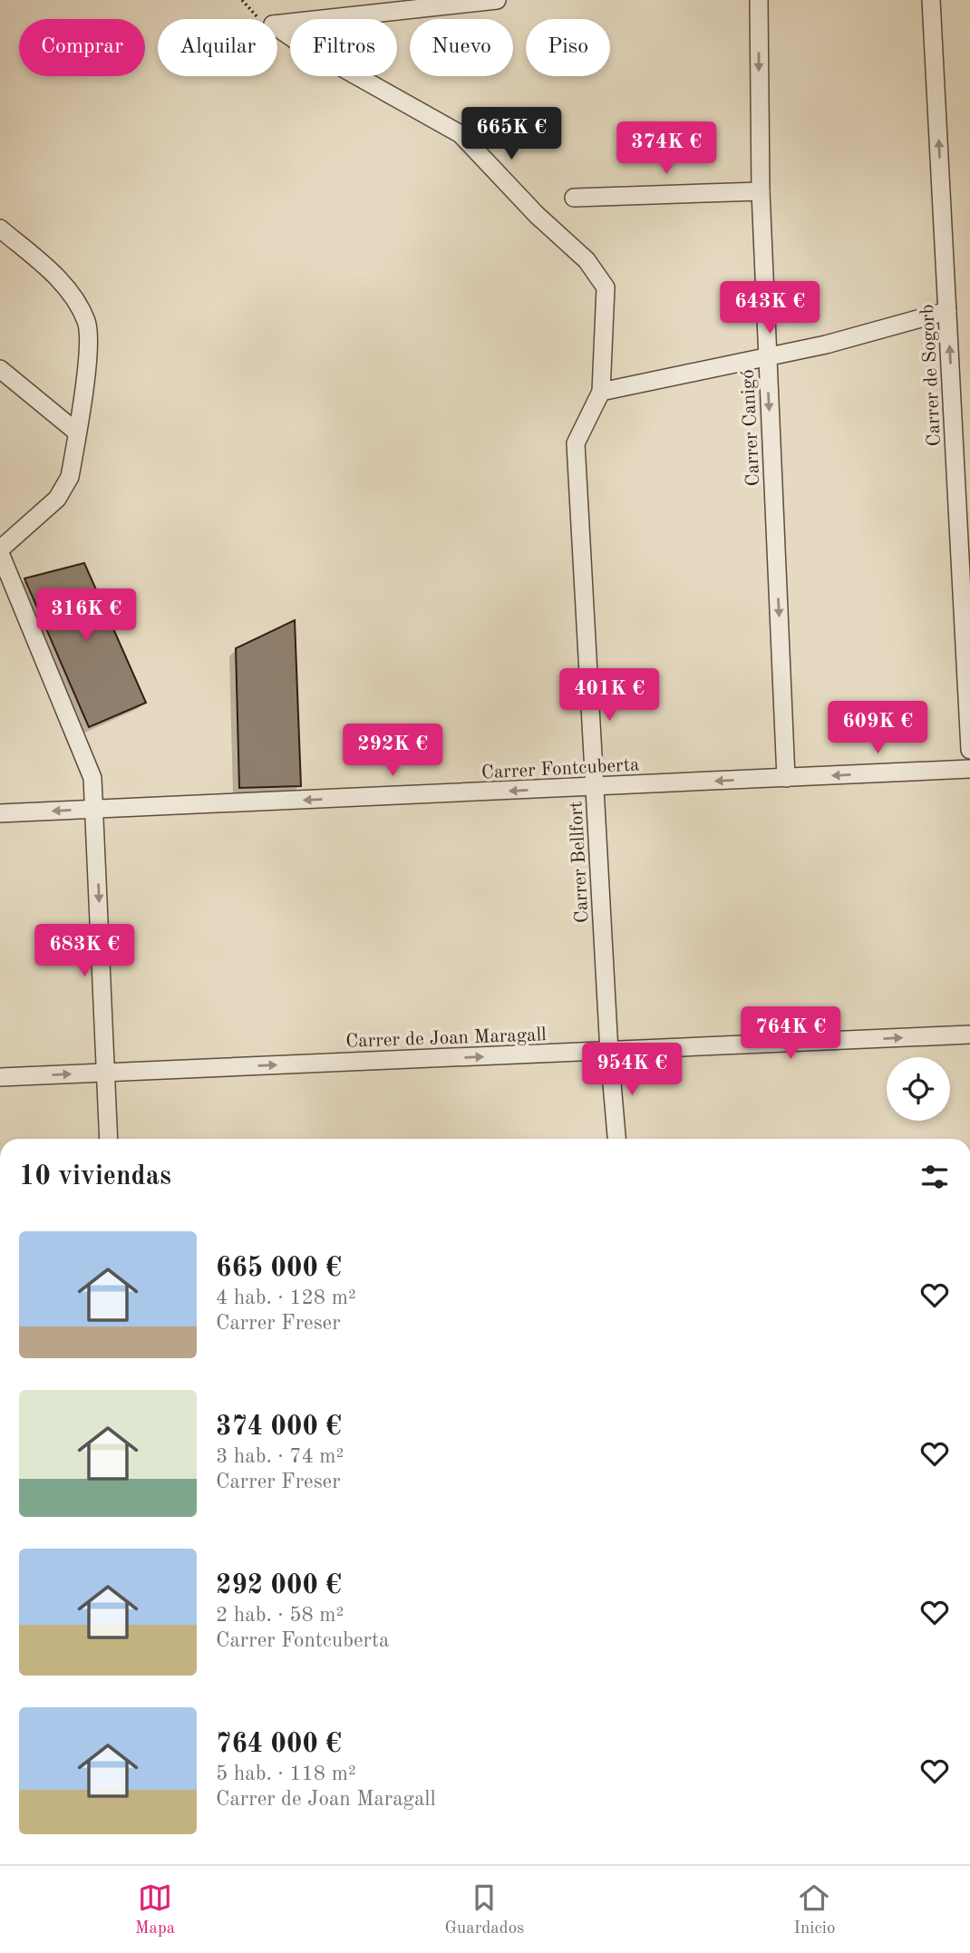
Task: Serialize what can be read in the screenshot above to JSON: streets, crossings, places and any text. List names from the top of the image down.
{
  "streets": {
    "street": [
      "Carrer de Sogorb",
      "Carrer Canigó",
      "Carrer Fontcuberta",
      "Carrer Bellfort",
      "Carrer de Joan Maragall"
    ]
  },
  "crossings": [
    ["Carrer Canigó", "Carrer Fontcuberta"],
    ["Carrer Fontcuberta", "Carrer Bellfort"],
    ["Carrer Bellfort", "Carrer de Joan Maragall"]
  ],
  "one_way": [
    "Carrer de Sogorb",
    "Carrer Canigó",
    "Carrer Fontcuberta",
    "Carrer de Joan Maragall"
  ],
  "page": {
    "chip": [
      "Comprar",
      "Alquilar",
      "Filtros",
      "Nuevo",
      "Piso"
    ],
    "price": [
      "665K €",
      "374K €",
      "643K €",
      "316K €",
      "401K €",
      "609K €",
      "292K €",
      "683K €",
      "764K €",
      "954K €"
    ],
    "heading": "10 viviendas",
    "list": [
      {
        "name": "665 000 €",
        "note": "4 hab. · 128 m² · Carrer Freser"
      },
      {
        "name": "374 000 €",
        "note": "3 hab. · 74 m² · Carrer Freser"
      },
      {
        "name": "292 000 €",
        "note": "2 hab. · 58 m² · Carrer Fontcuberta"
      },
      {
        "name": "764 000 €",
        "note": "5 hab. · 118 m² · Carrer de Joan Maragall"
      }
    ],
    "tabs": ["Mapa", "Guardados", "Inicio"]
  }
}
